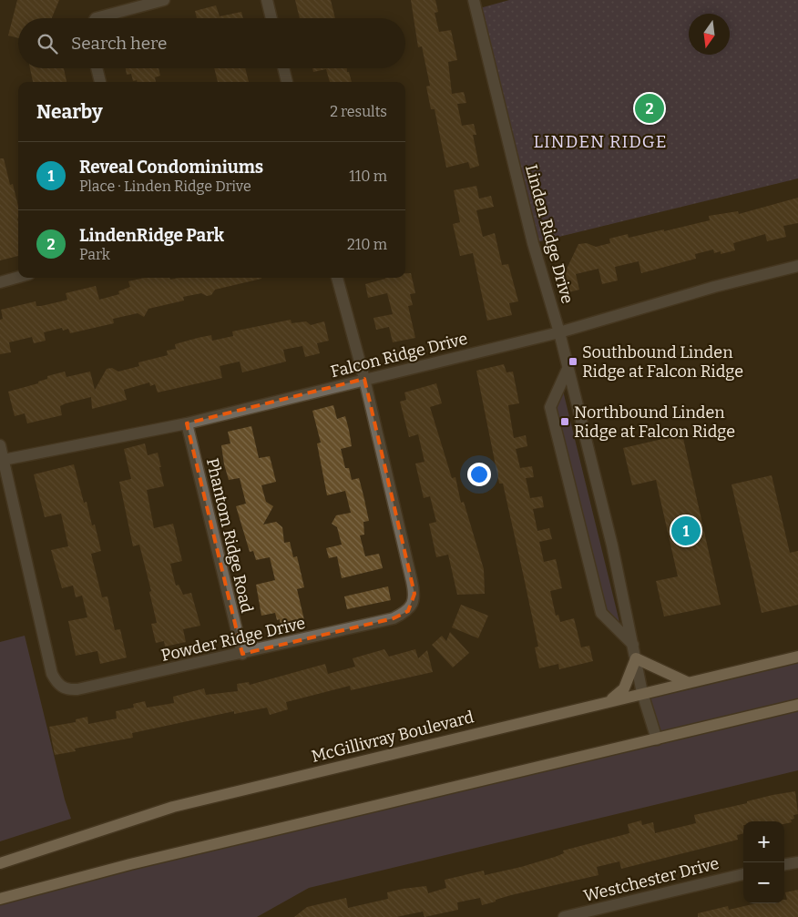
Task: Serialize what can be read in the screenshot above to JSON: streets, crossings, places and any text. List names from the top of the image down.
{
  "streets": {
    "main road": ["McGillivray Boulevard"],
    "street": [
      "Linden Ridge Drive",
      "Falcon Ridge Drive",
      "Phantom Ridge Road",
      "Powder Ridge Drive",
      "Westchester Drive"
    ]
  },
  "crossings": [
    ["Linden Ridge Drive", "Falcon Ridge Drive"],
    ["Linden Ridge Drive", "McGillivray Boulevard"],
    ["Falcon Ridge Drive", "Phantom Ridge Road"],
    ["Falcon Ridge Drive", "Powder Ridge Drive"],
    ["Phantom Ridge Road", "Powder Ridge Drive"]
  ],
  "districts": ["LINDEN RIDGE"],
  "places": {
    "transit": ["Southbound Linden Ridge at Falcon Ridge", "Northbound Linden Ridge at Falcon Ridge"]
  },
  "north": "bottom",
  "page": {
    "search": "Search here",
    "heading": ["Nearby", "2 results"],
    "pins": ["2", "1"],
    "list": [
      {
        "mark": "1",
        "name": "Reveal Condominiums",
        "note": "Place · Linden Ridge Drive",
        "value": "110 m"
      },
      {
        "mark": "2",
        "name": "LindenRidge Park",
        "note": "Park",
        "value": "210 m"
      }
    ],
    "map_buttons": ["+", "−"]
  }
}
